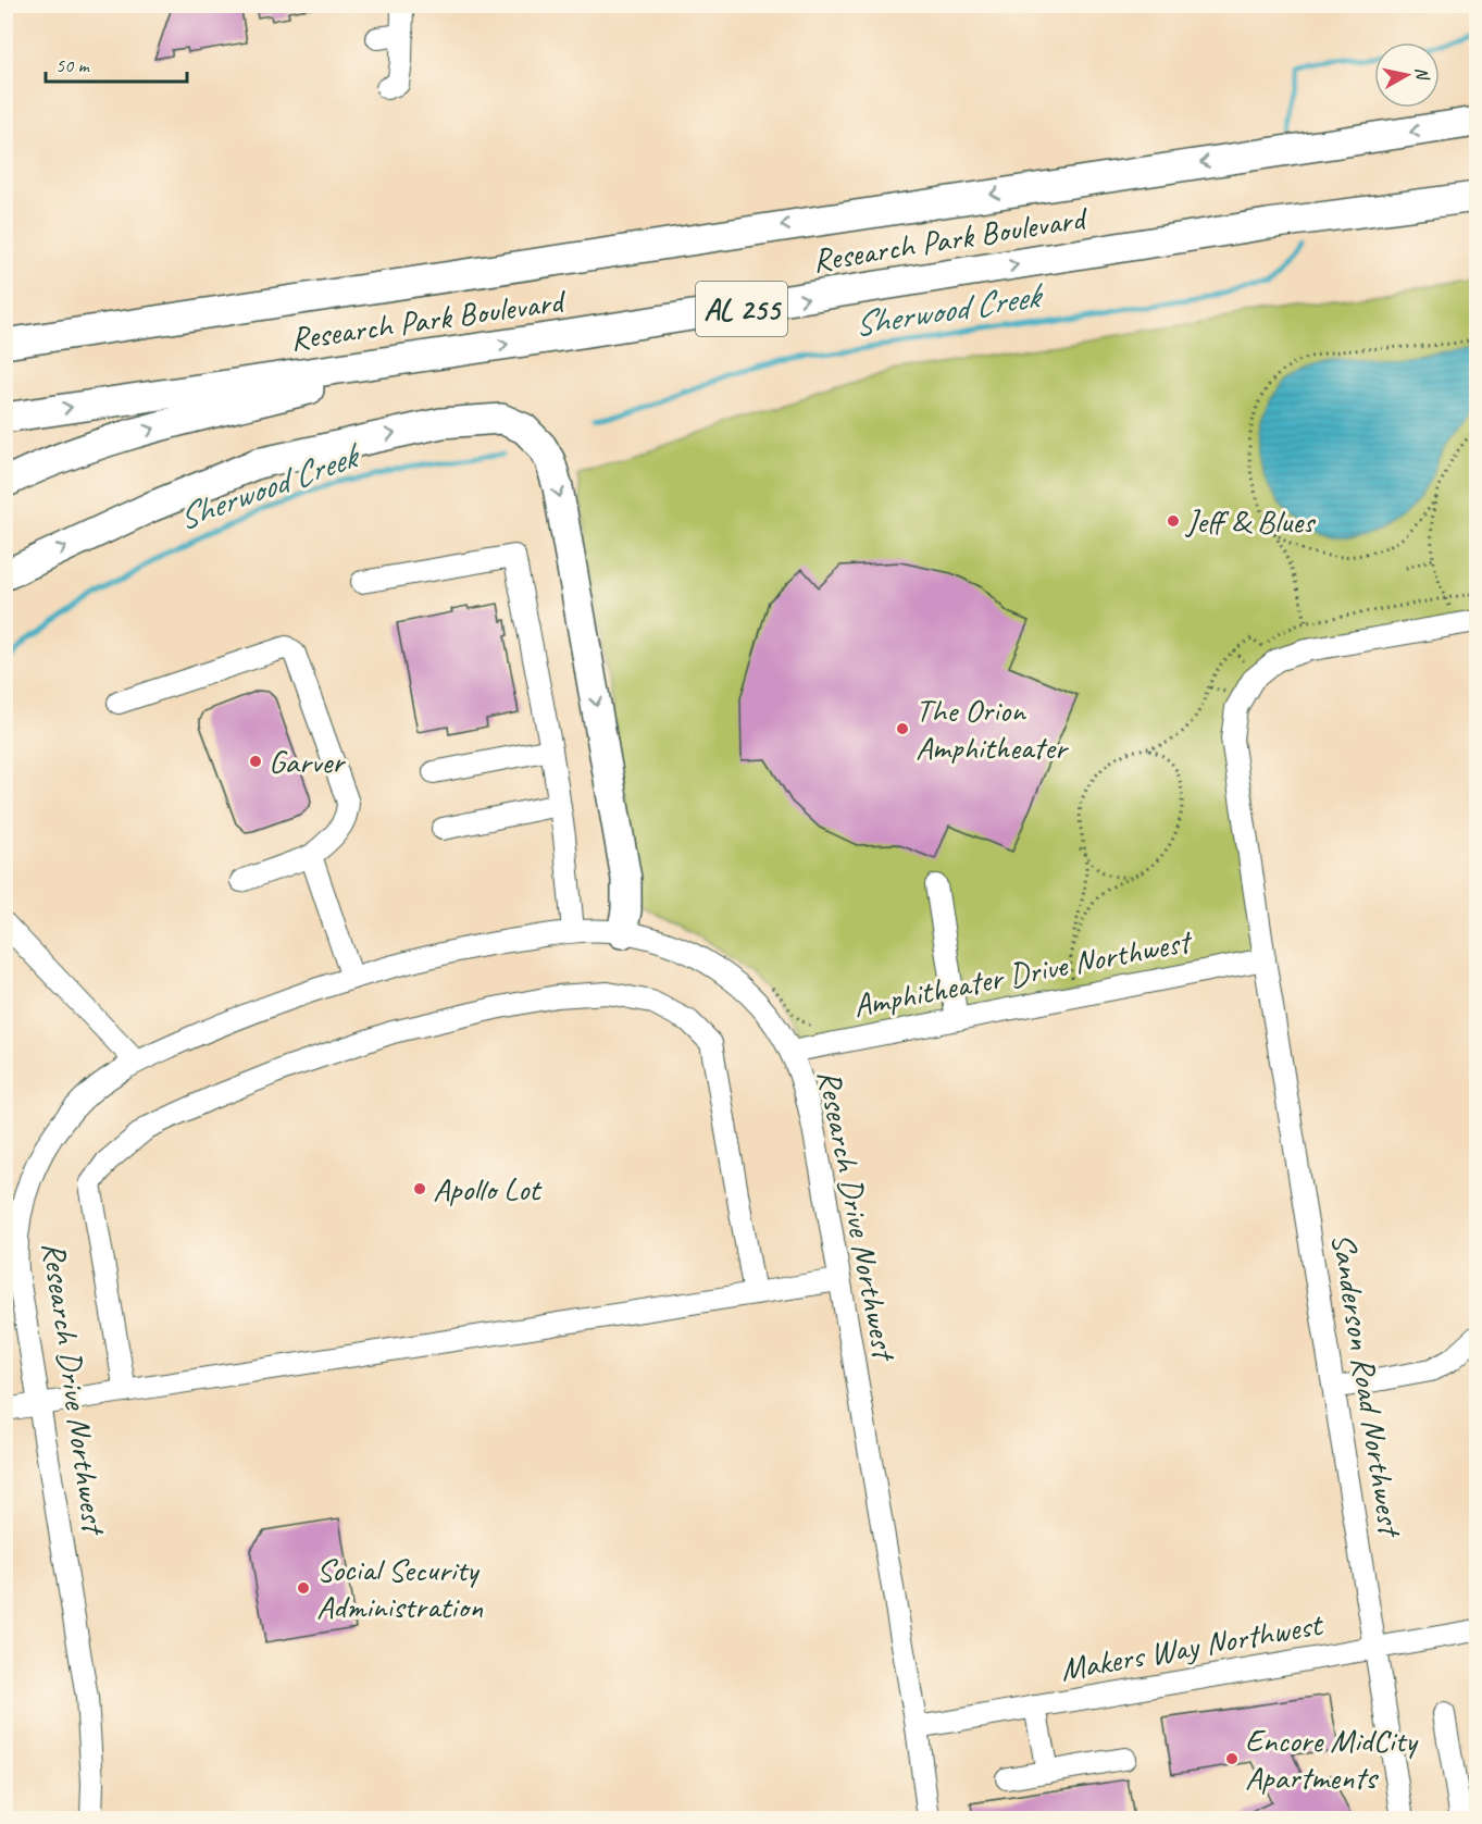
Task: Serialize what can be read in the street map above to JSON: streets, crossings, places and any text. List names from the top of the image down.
{
  "streets": {
    "highway": ["Research Park Boulevard", "AL 255"],
    "street": [
      "Amphitheater Drive Northwest",
      "Research Drive Northwest",
      "Sanderson Road Northwest",
      "Makers Way Northwest"
    ]
  },
  "crossings": [
    ["Amphitheater Drive Northwest", "Research Drive Northwest"],
    ["Amphitheater Drive Northwest", "Sanderson Road Northwest"],
    ["Research Drive Northwest", "Makers Way Northwest"],
    ["Sanderson Road Northwest", "Makers Way Northwest"]
  ],
  "water": ["Sherwood Creek"],
  "places": [
    "Jeff & Blues",
    "The Orion Amphitheater",
    "Garver",
    "Apollo Lot",
    "Social Security Administration",
    "Encore MidCity Apartments"
  ],
  "scale_bar": "50 m",
  "north": "right"
}
